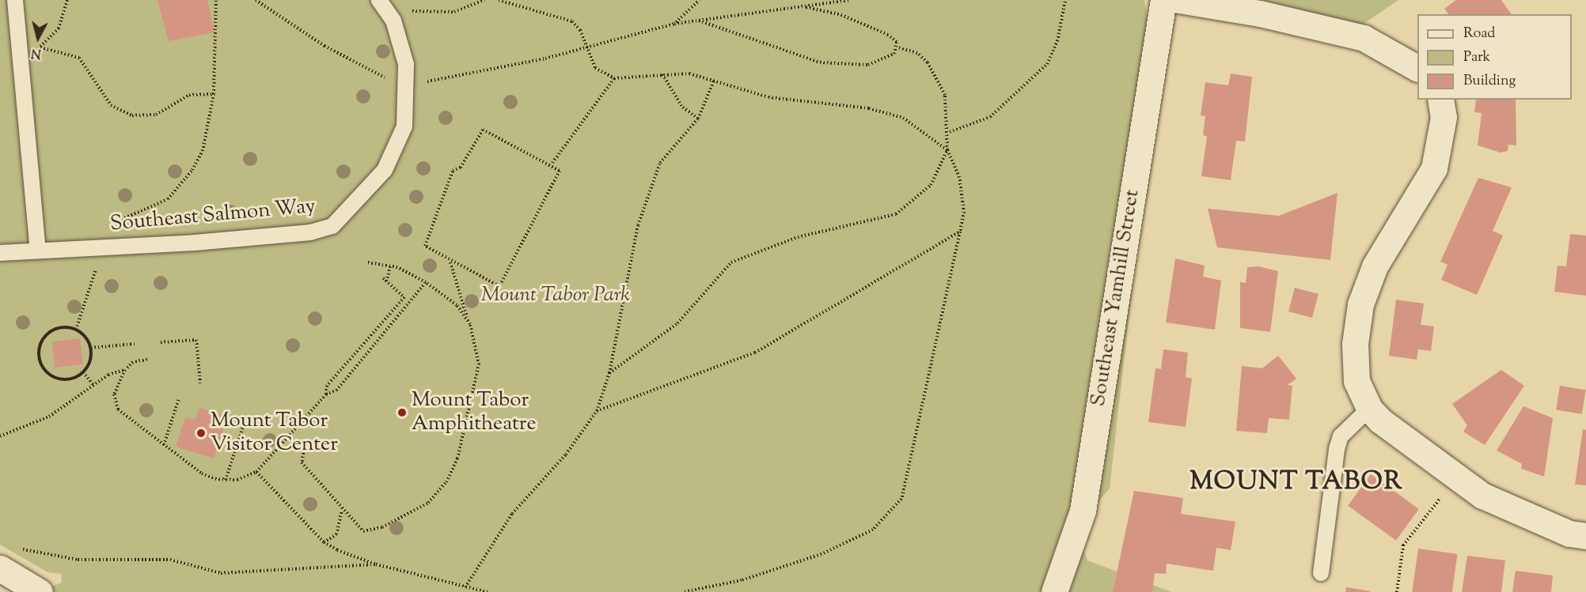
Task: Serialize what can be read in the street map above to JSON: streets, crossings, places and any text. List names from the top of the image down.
{
  "streets": {
    "street": ["Southeast Yamhill Street"],
    "lane": ["Southeast Salmon Way"]
  },
  "districts": ["MOUNT TABOR"],
  "parks": ["Mount Tabor Park"],
  "places": ["Mount Tabor Amphitheatre", "Mount Tabor Visitor Center"],
  "legend": ["Road", "Park", "Building"],
  "north": "bottom"
}
